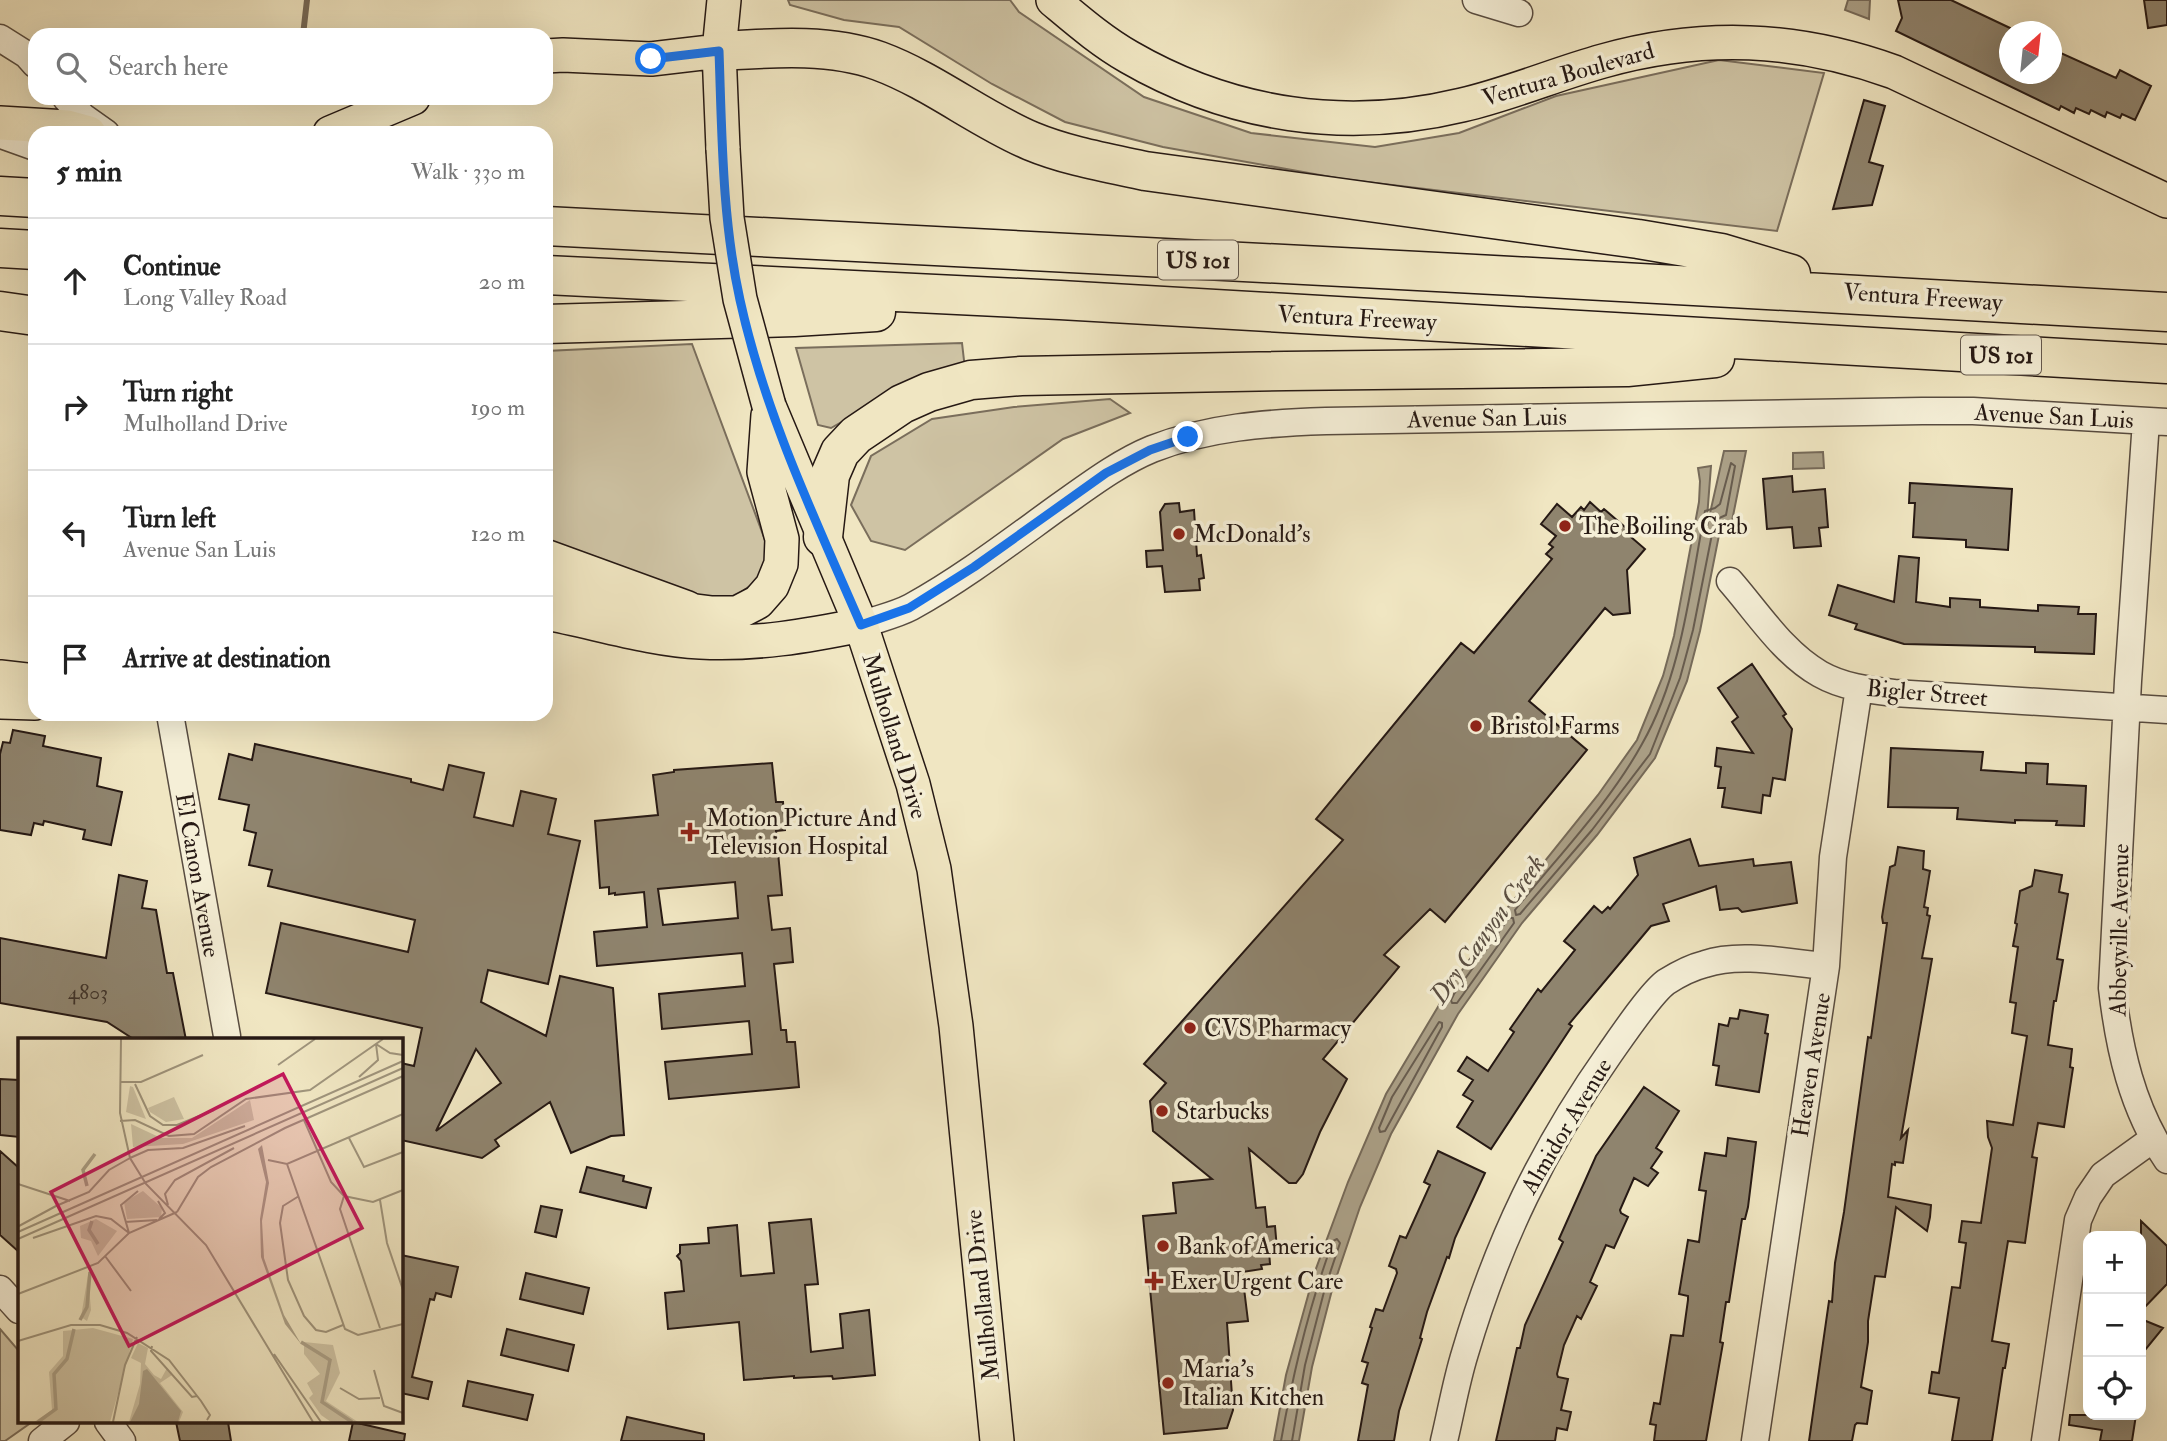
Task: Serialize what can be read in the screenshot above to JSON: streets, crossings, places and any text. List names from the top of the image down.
{
  "streets": {
    "highway": ["US 101", "Ventura Freeway"],
    "main road": ["Ventura Boulevard", "Mulholland Drive"],
    "street": [
      "Avenue San Luis",
      "Bigler Street",
      "El Canon Avenue",
      "Abbeyville Avenue",
      "Heaven Avenue",
      "Almidor Avenue"
    ]
  },
  "crossings": [
    ["Avenue San Luis", "Mulholland Drive"],
    ["Avenue San Luis", "Abbeyville Avenue"],
    ["Bigler Street", "Abbeyville Avenue"],
    ["Bigler Street", "Heaven Avenue"],
    ["Heaven Avenue", "Almidor Avenue"]
  ],
  "water": ["Dry Canyon Creek"],
  "places": {
    "other": [
      "The Boiling Crab",
      "McDonald's",
      "Bristol Farms",
      "CVS Pharmacy",
      "Starbucks",
      "Bank of America",
      "Maria's Italian Kitchen"
    ],
    "health": ["Motion Picture And Television Hospital", "Exer Urgent Care"]
  },
  "house_numbers": ["4803"],
  "north": "top right",
  "page": {
    "search": "Search here",
    "heading": ["5 min", "Walk · 330 m"],
    "list": [
      ["Continue", "Long Valley Road", "20 m"],
      ["Turn right", "Mulholland Drive", "190 m"],
      ["Turn left", "Avenue San Luis", "120 m"],
      "Arrive at destination"
    ],
    "map_buttons": ["+", "−"]
  }
}
